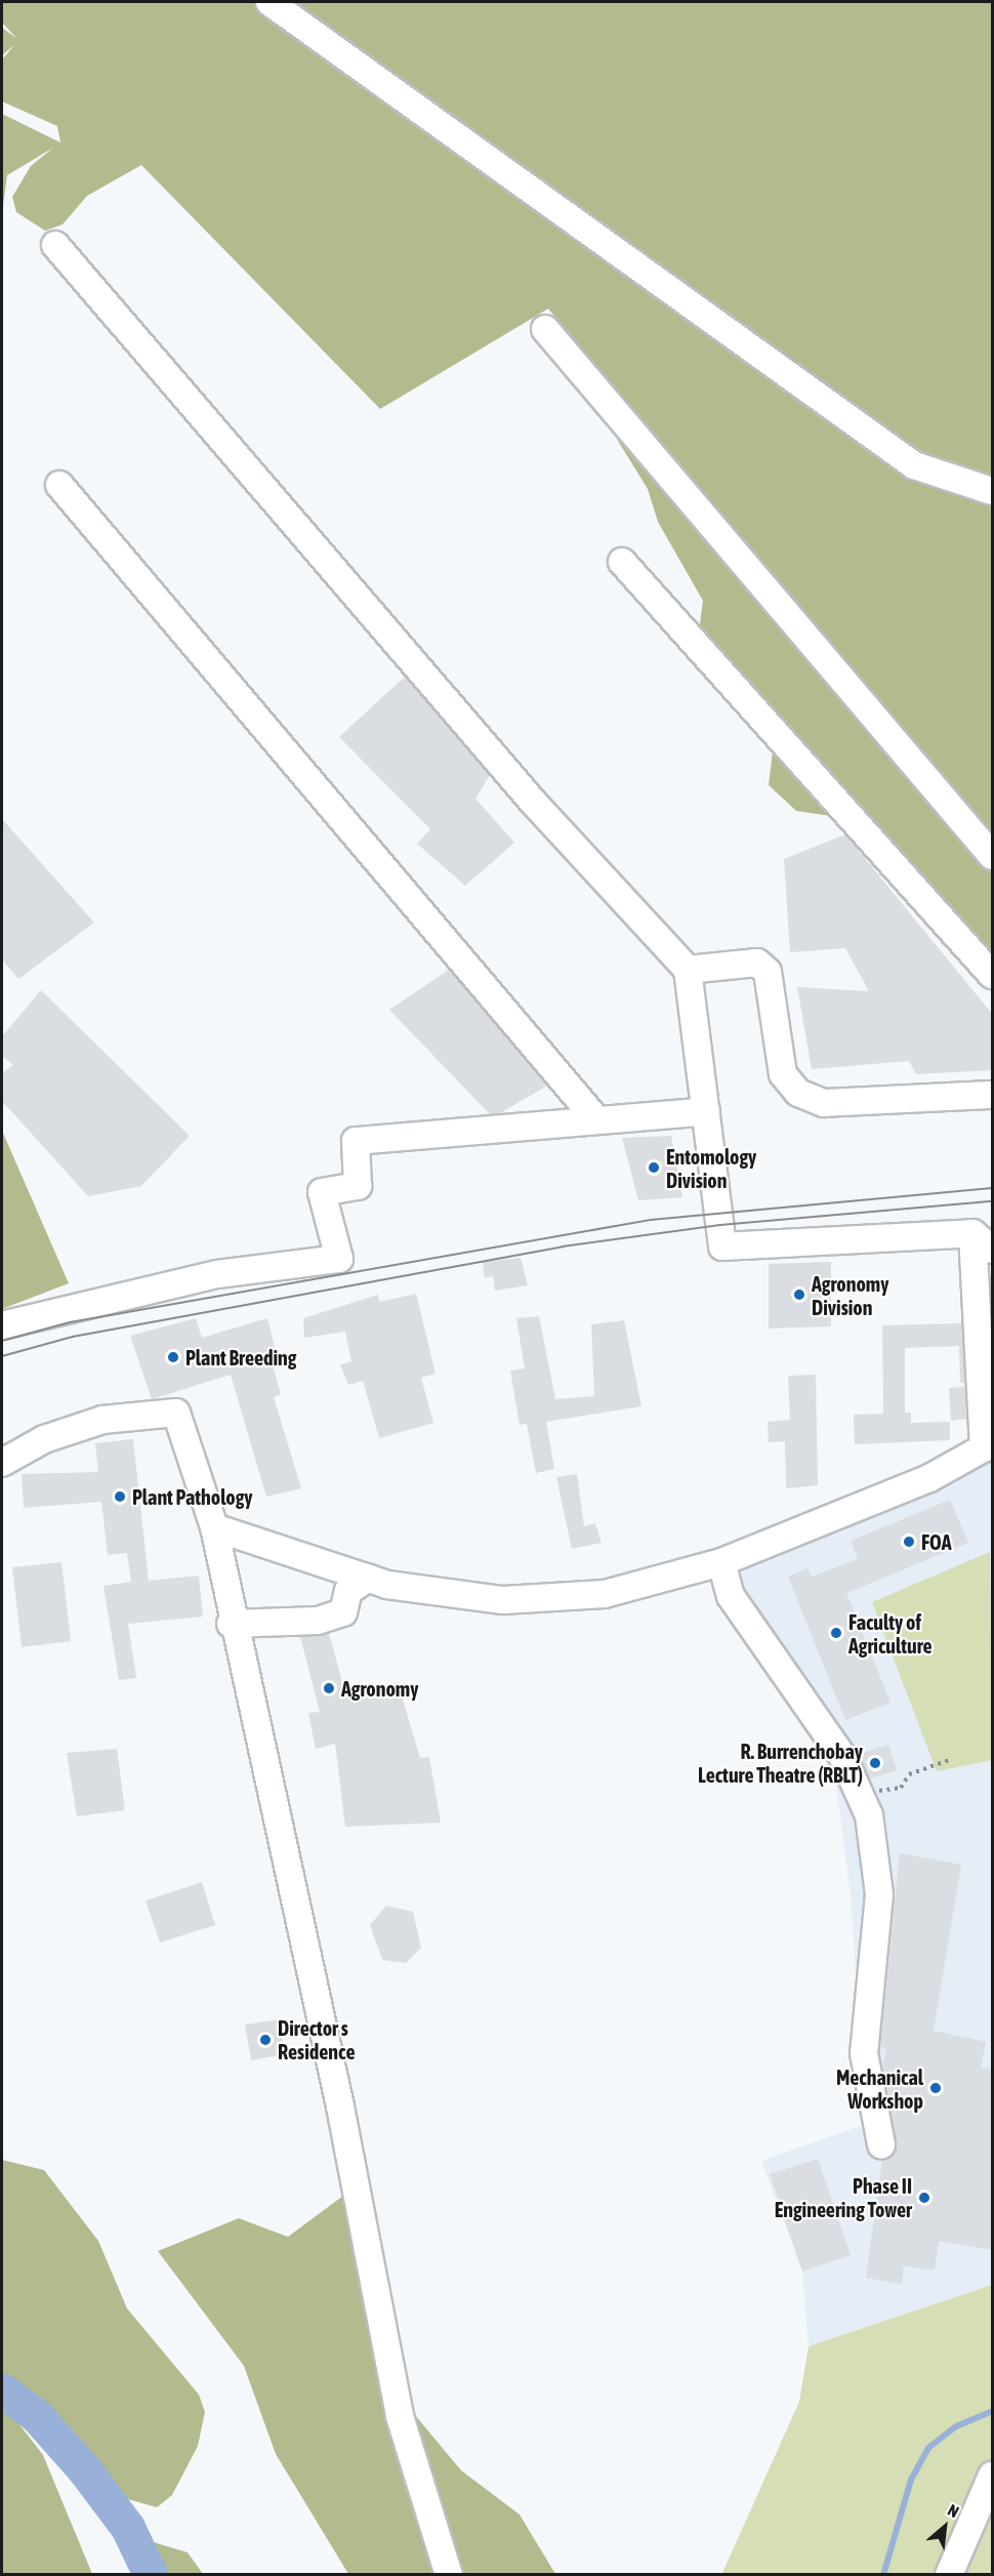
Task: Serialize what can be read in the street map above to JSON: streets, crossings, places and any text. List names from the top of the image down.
{
  "places": [
    "Entomology Division",
    "Agronomy Division",
    "Plant Breeding",
    "Plant Pathology",
    "FOA",
    "Faculty of Agriculture",
    "Agronomy",
    "R. Burrenchobay Lecture Theatre (RBLT)",
    "Director s Residence",
    "Mechanical Workshop",
    "Phase II Engineering Tower"
  ],
  "north": "top right"
}
